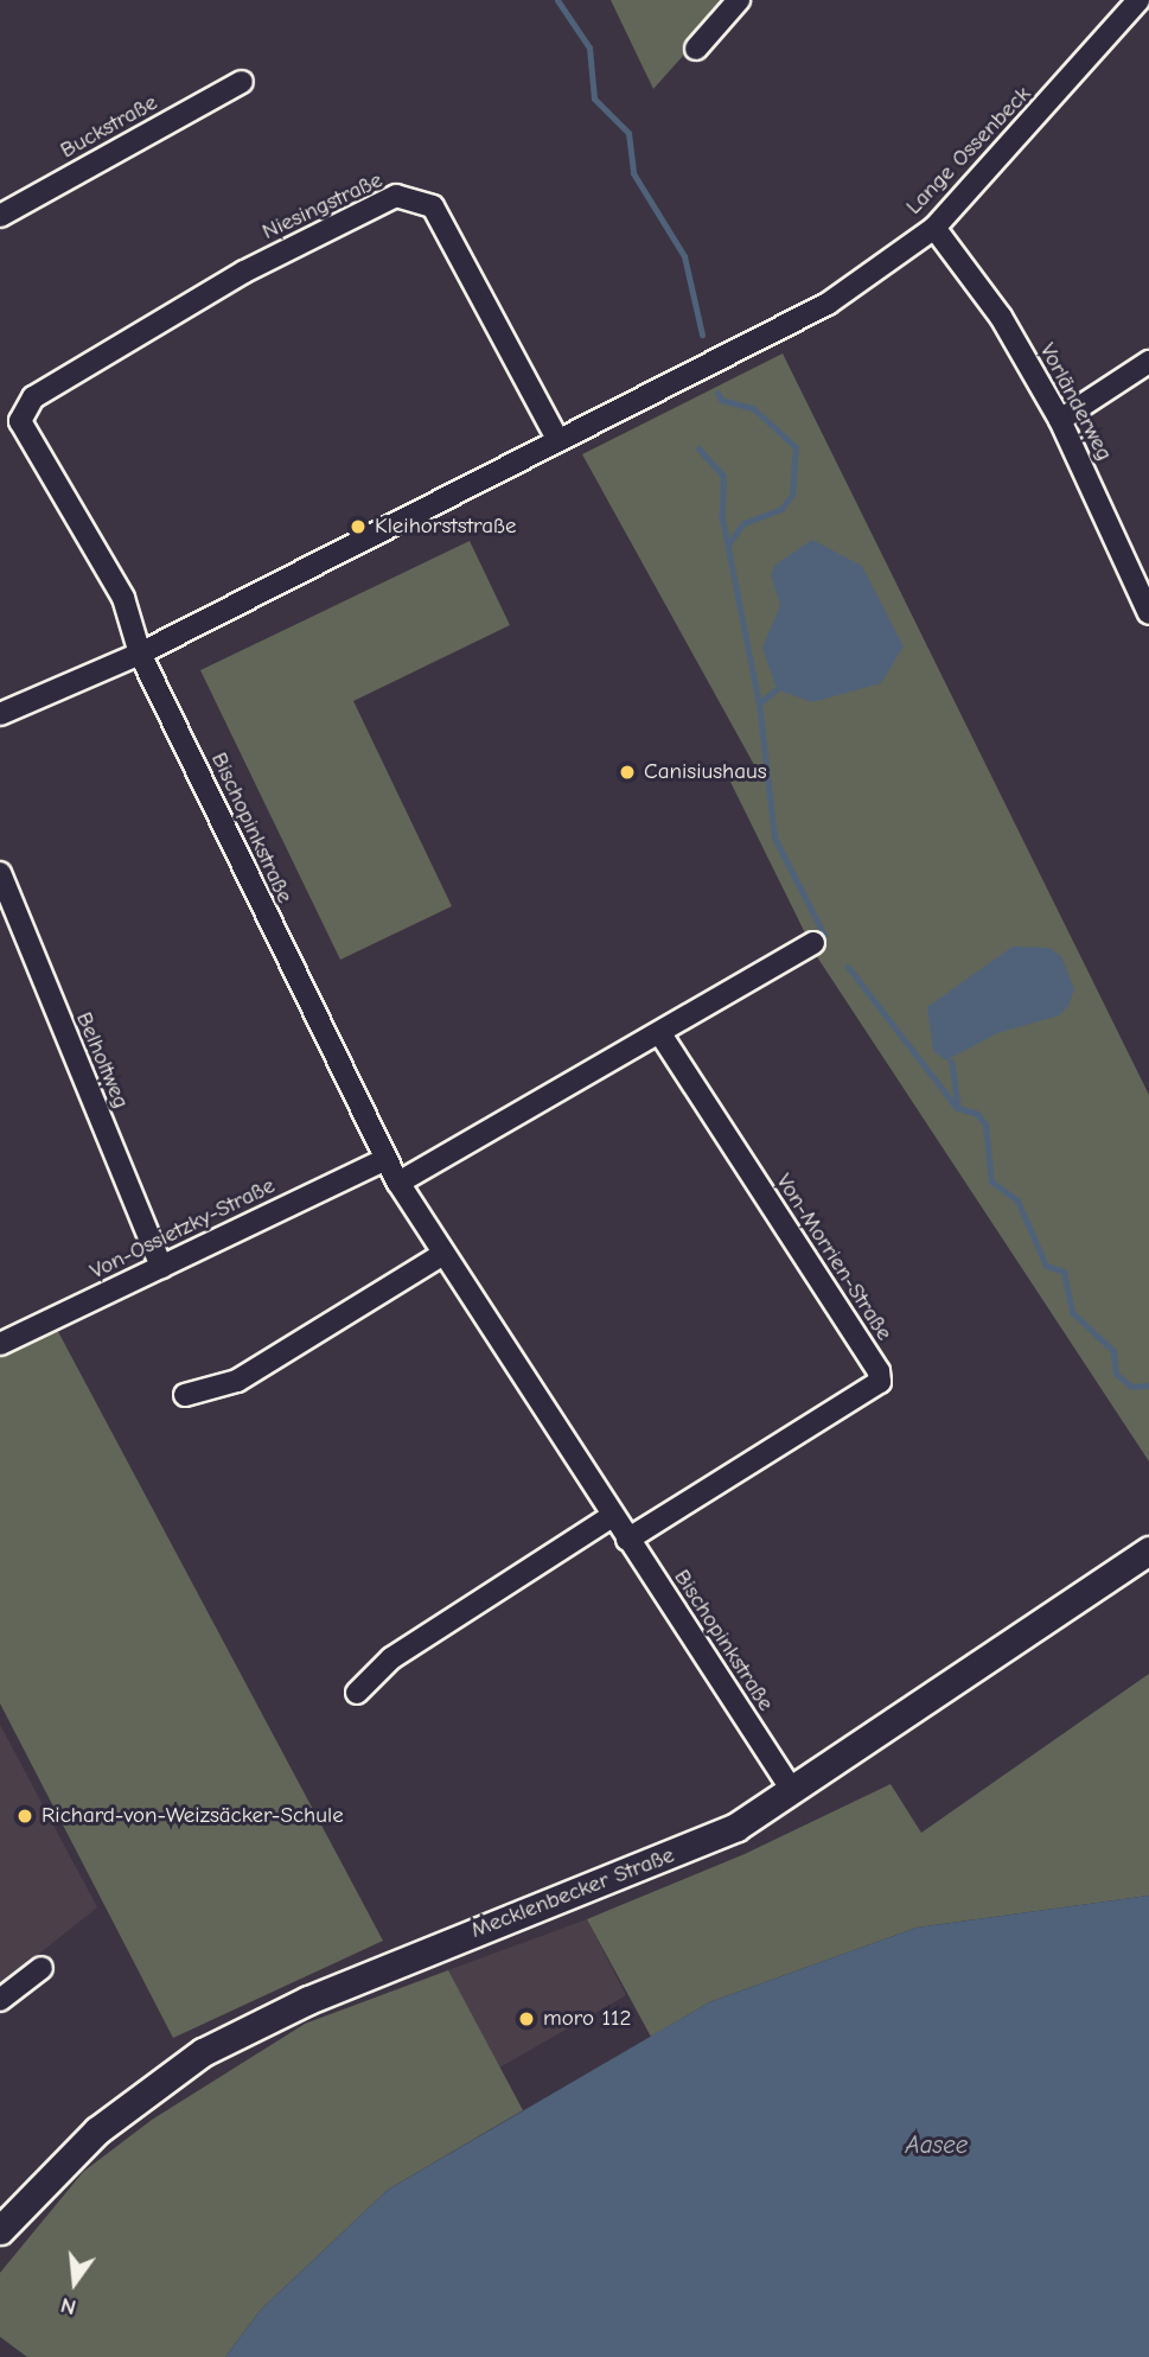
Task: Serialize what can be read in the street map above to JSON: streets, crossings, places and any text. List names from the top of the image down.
{
  "streets": {
    "street": [
      "Buckstraße",
      "Lange Ossenbeck",
      "Niesingstraße",
      "Vorländerweg",
      "Bischopinkstraße",
      "Belholtweg",
      "Von-Ossietzky-Straße",
      "Von-Morrien-Straße",
      "Mecklenbecker Straße"
    ]
  },
  "crossings": [
    ["Lange Ossenbeck", "Niesingstraße"],
    ["Lange Ossenbeck", "Vorländerweg"],
    ["Niesingstraße", "Bischopinkstraße"],
    ["Bischopinkstraße", "Von-Ossietzky-Straße"],
    ["Bischopinkstraße", "Von-Morrien-Straße"],
    ["Bischopinkstraße", "Mecklenbecker Straße"],
    ["Belholtweg", "Von-Ossietzky-Straße"]
  ],
  "water": ["Aasee"],
  "places": [
    "Kleihorststraße",
    "Canisiushaus",
    "Richard-von-Weizsäcker-Schule",
    "moro 112"
  ],
  "north": "bottom"
}
